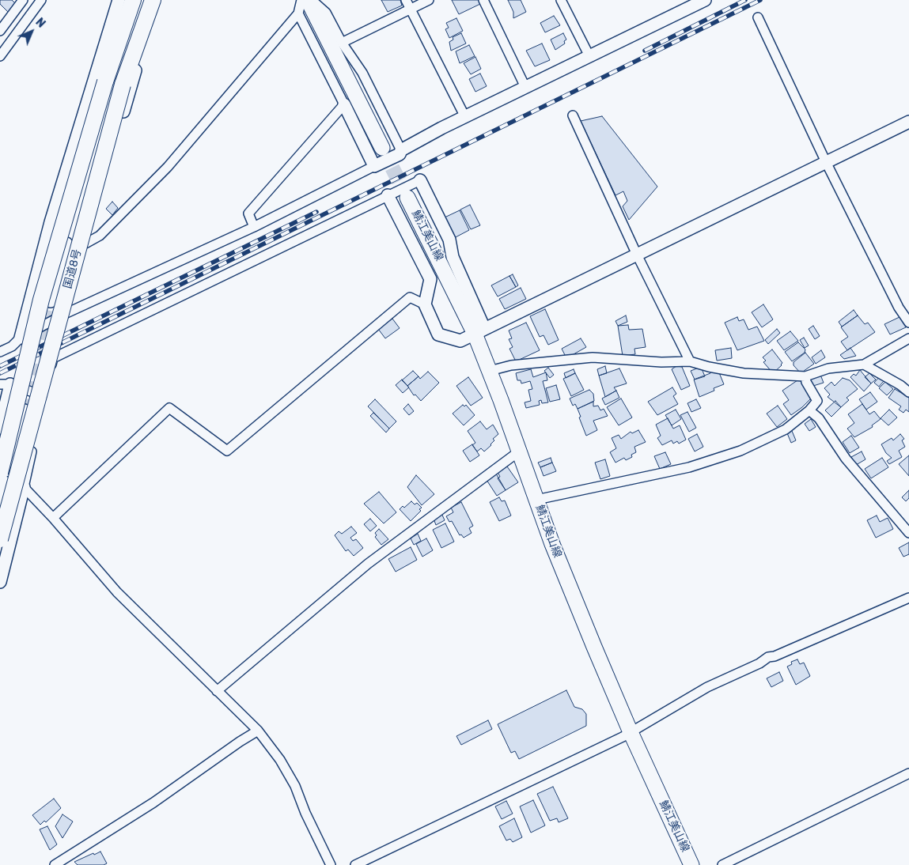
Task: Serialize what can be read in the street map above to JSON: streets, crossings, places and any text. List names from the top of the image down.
{
  "streets": {
    "highway": ["国道8号"],
    "main road": ["鯖江美山線"]
  },
  "north": "top right"
}
